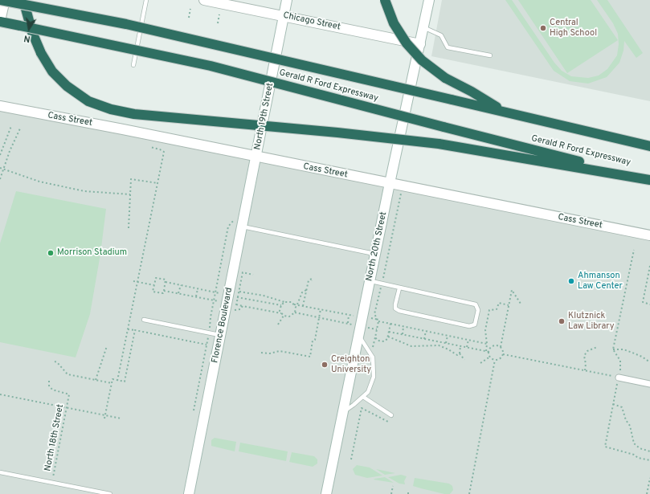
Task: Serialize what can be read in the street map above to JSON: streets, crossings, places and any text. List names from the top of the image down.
{
  "streets": {
    "highway": ["Gerald R Ford Expressway"],
    "main road": [
      "Chicago Street",
      "North 19th Street",
      "Cass Street",
      "North 20th Street",
      "Florence Boulevard"
    ],
    "path": ["North 18th Street"]
  },
  "crossings": [
    ["Chicago Street", "North 19th Street"],
    ["Chicago Street", "North 20th Street"],
    ["North 19th Street", "Cass Street"],
    ["North 19th Street", "Florence Boulevard"],
    ["Cass Street", "North 20th Street"],
    ["Cass Street", "Florence Boulevard"]
  ],
  "places": [
    "Central High School",
    "Morrison Stadium",
    "Ahmanson Law Center",
    "Klutznick Law Library",
    "Creighton University"
  ],
  "north": "bottom"
}
